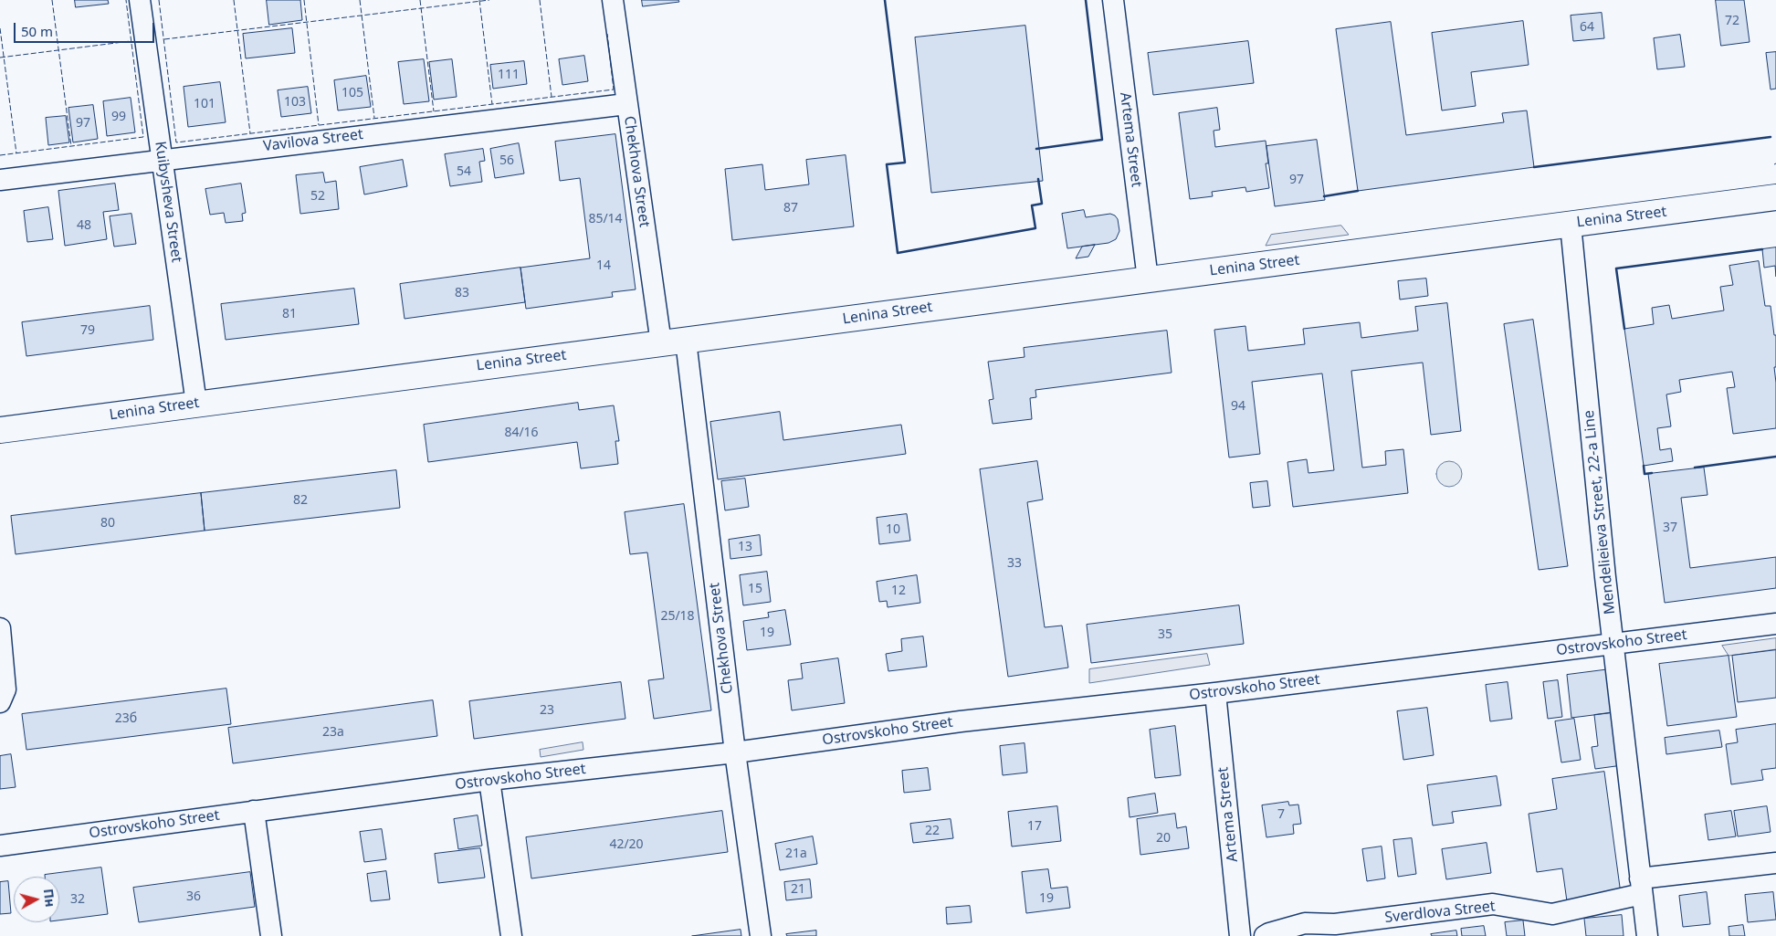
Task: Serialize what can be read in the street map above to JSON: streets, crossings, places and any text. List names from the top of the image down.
{
  "streets": {
    "main road": ["Lenina Street"],
    "street": [
      "Artema Street",
      "Vavilova Street",
      "Chekhova Street",
      "Kuibysheva Street",
      "Mendelieieva Street, 22-a Line",
      "Ostrovskoho Street",
      "Sverdlova Street"
    ]
  },
  "crossings": [
    ["Artema Street", "Lenina Street"],
    ["Artema Street", "Ostrovskoho Street"],
    ["Vavilova Street", "Chekhova Street"],
    ["Vavilova Street", "Kuibysheva Street"],
    ["Chekhova Street", "Lenina Street"],
    ["Chekhova Street", "Ostrovskoho Street"],
    ["Kuibysheva Street", "Lenina Street"],
    ["Lenina Street", "Mendelieieva Street, 22-a Line"],
    ["Mendelieieva Street, 22-a Line", "Ostrovskoho Street"],
    ["Mendelieieva Street, 22-a Line", "Sverdlova Street"]
  ],
  "house_numbers": [
    "72",
    "64",
    "111",
    "105",
    "103",
    "101",
    "99",
    "97",
    "56",
    "54",
    "97",
    "52",
    "87",
    "85/14",
    "48",
    "14",
    "83",
    "81",
    "79",
    "94",
    "84/16",
    "82",
    "80",
    "37",
    "10",
    "13",
    "33",
    "15",
    "12",
    "25/18",
    "19",
    "35",
    "23",
    "23б",
    "23а",
    "7",
    "17",
    "22",
    "20",
    "42/20",
    "21а",
    "21",
    "36",
    "19",
    "32"
  ],
  "scale_bar": "50 m",
  "north": "right"
}
